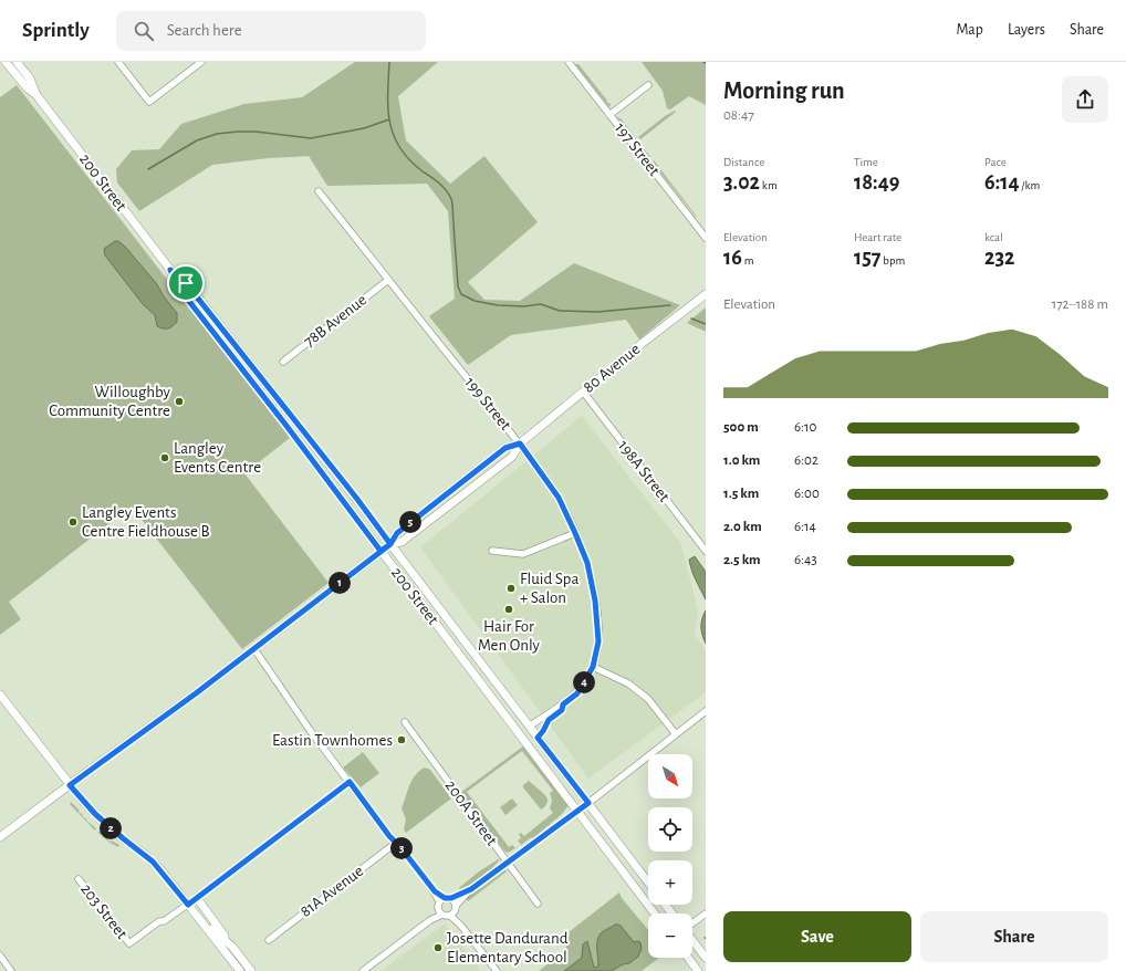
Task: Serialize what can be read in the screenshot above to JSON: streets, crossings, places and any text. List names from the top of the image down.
{
  "streets": {
    "main road": ["200 Street", "80 Avenue"],
    "street": [
      "197 Street",
      "78B Avenue",
      "199 Street",
      "198A Street",
      "200A Street",
      "81A Avenue",
      "203 Street"
    ]
  },
  "crossings": [
    ["200 Street", "80 Avenue"],
    ["78B Avenue", "199 Street"],
    ["80 Avenue", "199 Street"],
    ["80 Avenue", "198A Street"]
  ],
  "places": [
    "Willoughby Community Centre",
    "Langley Events Centre",
    "Langley Events Centre Fieldhouse B",
    "Fluid Spa + Salon",
    "Hair For Men Only",
    "Eastin Townhomes",
    "Josette Dandurand Elementary School"
  ],
  "north": "bottom right",
  "page": {
    "header": "Sprintly",
    "search": "Search here",
    "nav": ["Map", "Layers", "Share"],
    "heading": ["Morning run", "08:47"],
    "stats": [
      ["Distance", "3.02 km"],
      ["Time", "18:49"],
      ["Pace", "6:14 /km"],
      ["Elevation", "16 m"],
      ["Heart rate", "157 bpm"],
      ["kcal", "232"]
    ],
    "chart": ["Elevation", "172–188 m"],
    "list": [
      {
        "name": "500 m",
        "note": "6:10"
      },
      {
        "name": "1.0 km",
        "note": "6:02"
      },
      {
        "name": "1.5 km",
        "note": "6:00"
      },
      {
        "name": "2.0 km",
        "note": "6:14"
      },
      {
        "name": "2.5 km",
        "note": "6:43"
      }
    ],
    "pins": [
      "5",
      "1",
      "4",
      "2",
      "3"
    ],
    "map_buttons": ["+", "−"],
    "buttons": ["Save", "Share"]
  }
}
